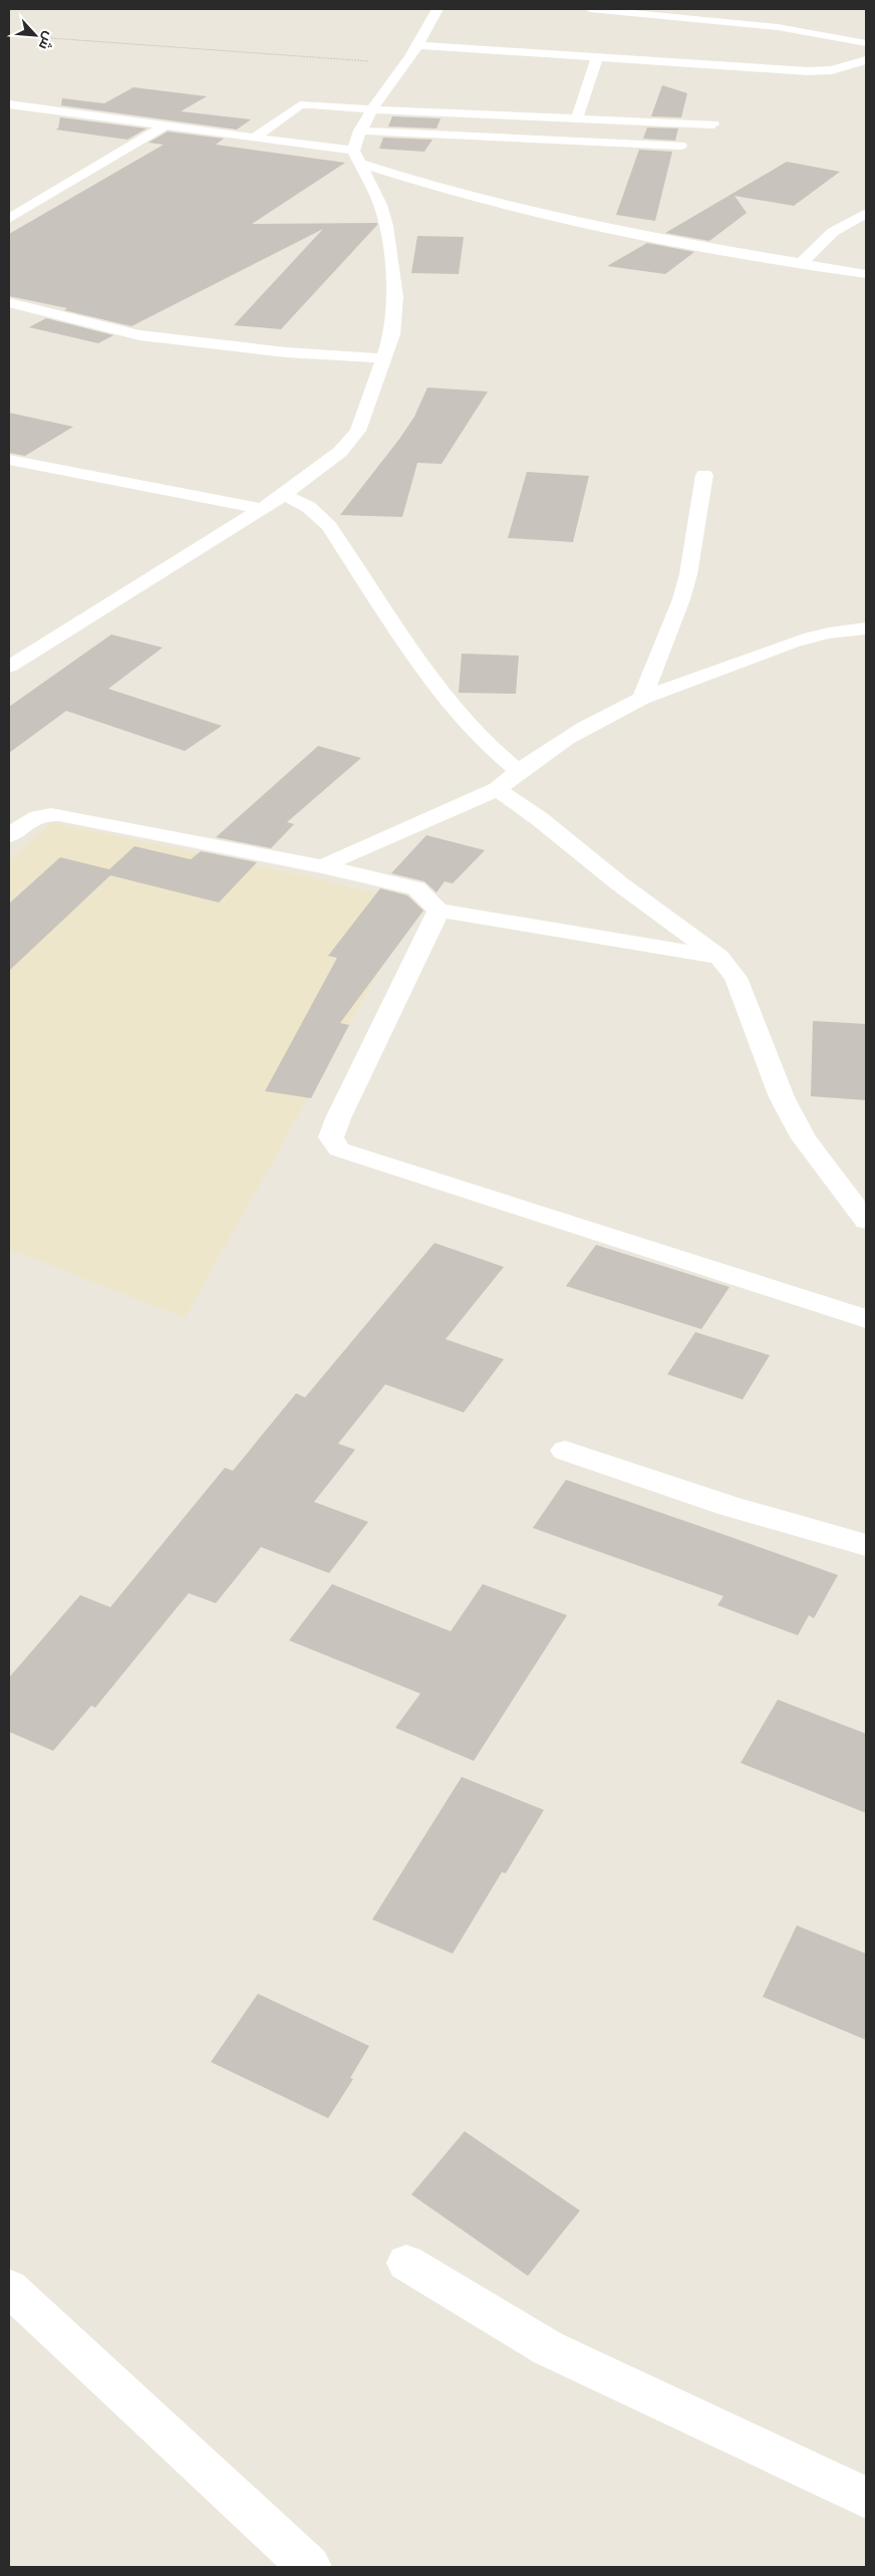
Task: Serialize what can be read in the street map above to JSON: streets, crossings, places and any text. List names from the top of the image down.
{
  "north": "bottom right"
}
